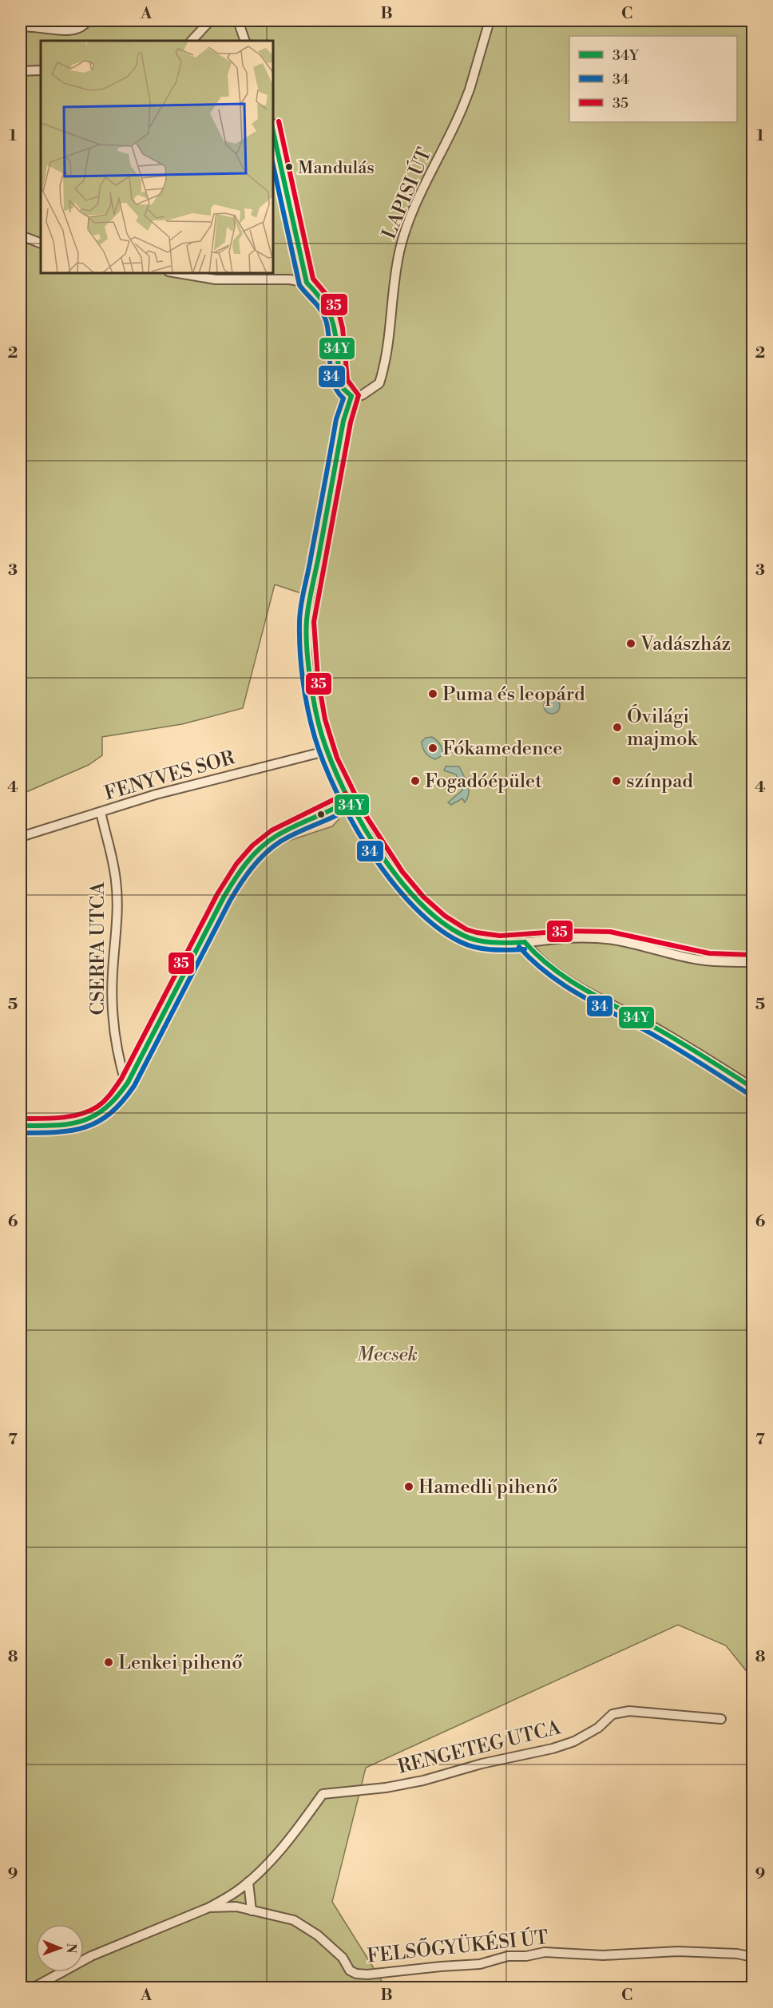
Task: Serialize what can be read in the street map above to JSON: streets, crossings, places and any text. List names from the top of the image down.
{
  "streets": {
    "street": [
      "LAPISI ÚT",
      "FENYVES SOR",
      "CSERFA UTCA",
      "RENGETEG UTCA",
      "FELSŐGYÜKÉSI ÚT"
    ]
  },
  "crossings": [
    ["FENYVES SOR", "CSERFA UTCA"]
  ],
  "parks": ["Mecsek"],
  "places": [
    "Mandulás",
    "Vadászház",
    "Puma és leopárd",
    "Óvilági majmok",
    "Fókamedence",
    "Fogadóépület",
    "színpad",
    "Hamedli pihenő",
    "Lenkei pihenő"
  ],
  "lines": ["transit line 35", "transit line 34Y", "transit line 34"],
  "legend": ["34Y", "34", "35"],
  "north": "right",
  "grid": {
    "columns": ["A", "B", "C"],
    "rows": [
      "1",
      "2",
      "3",
      "4",
      "5",
      "6",
      "7",
      "8",
      "9"
    ]
  }
}
